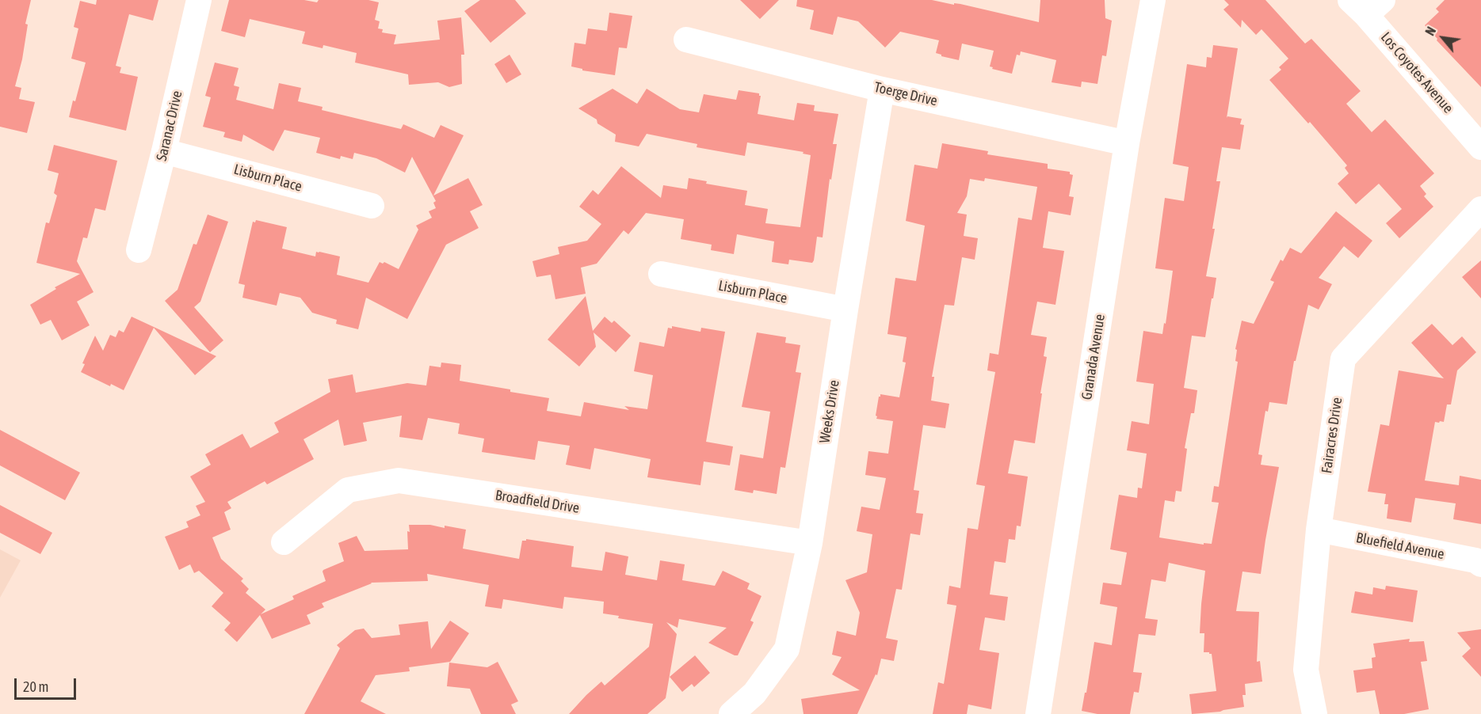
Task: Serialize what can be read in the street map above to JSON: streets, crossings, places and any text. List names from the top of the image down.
{
  "streets": {
    "street": [
      "Los Coyotes Avenue",
      "Toerge Drive",
      "Saranac Drive",
      "Lisburn Place",
      "Granada Avenue",
      "Weeks Drive",
      "Fairacres Drive",
      "Broadfield Drive",
      "Bluefield Avenue"
    ]
  },
  "crossings": [
    ["Toerge Drive", "Granada Avenue"],
    ["Toerge Drive", "Weeks Drive"],
    ["Saranac Drive", "Lisburn Place"],
    ["Lisburn Place", "Weeks Drive"],
    ["Weeks Drive", "Broadfield Drive"],
    ["Fairacres Drive", "Bluefield Avenue"]
  ],
  "scale_bar": "20 m",
  "north": "top left"
}
